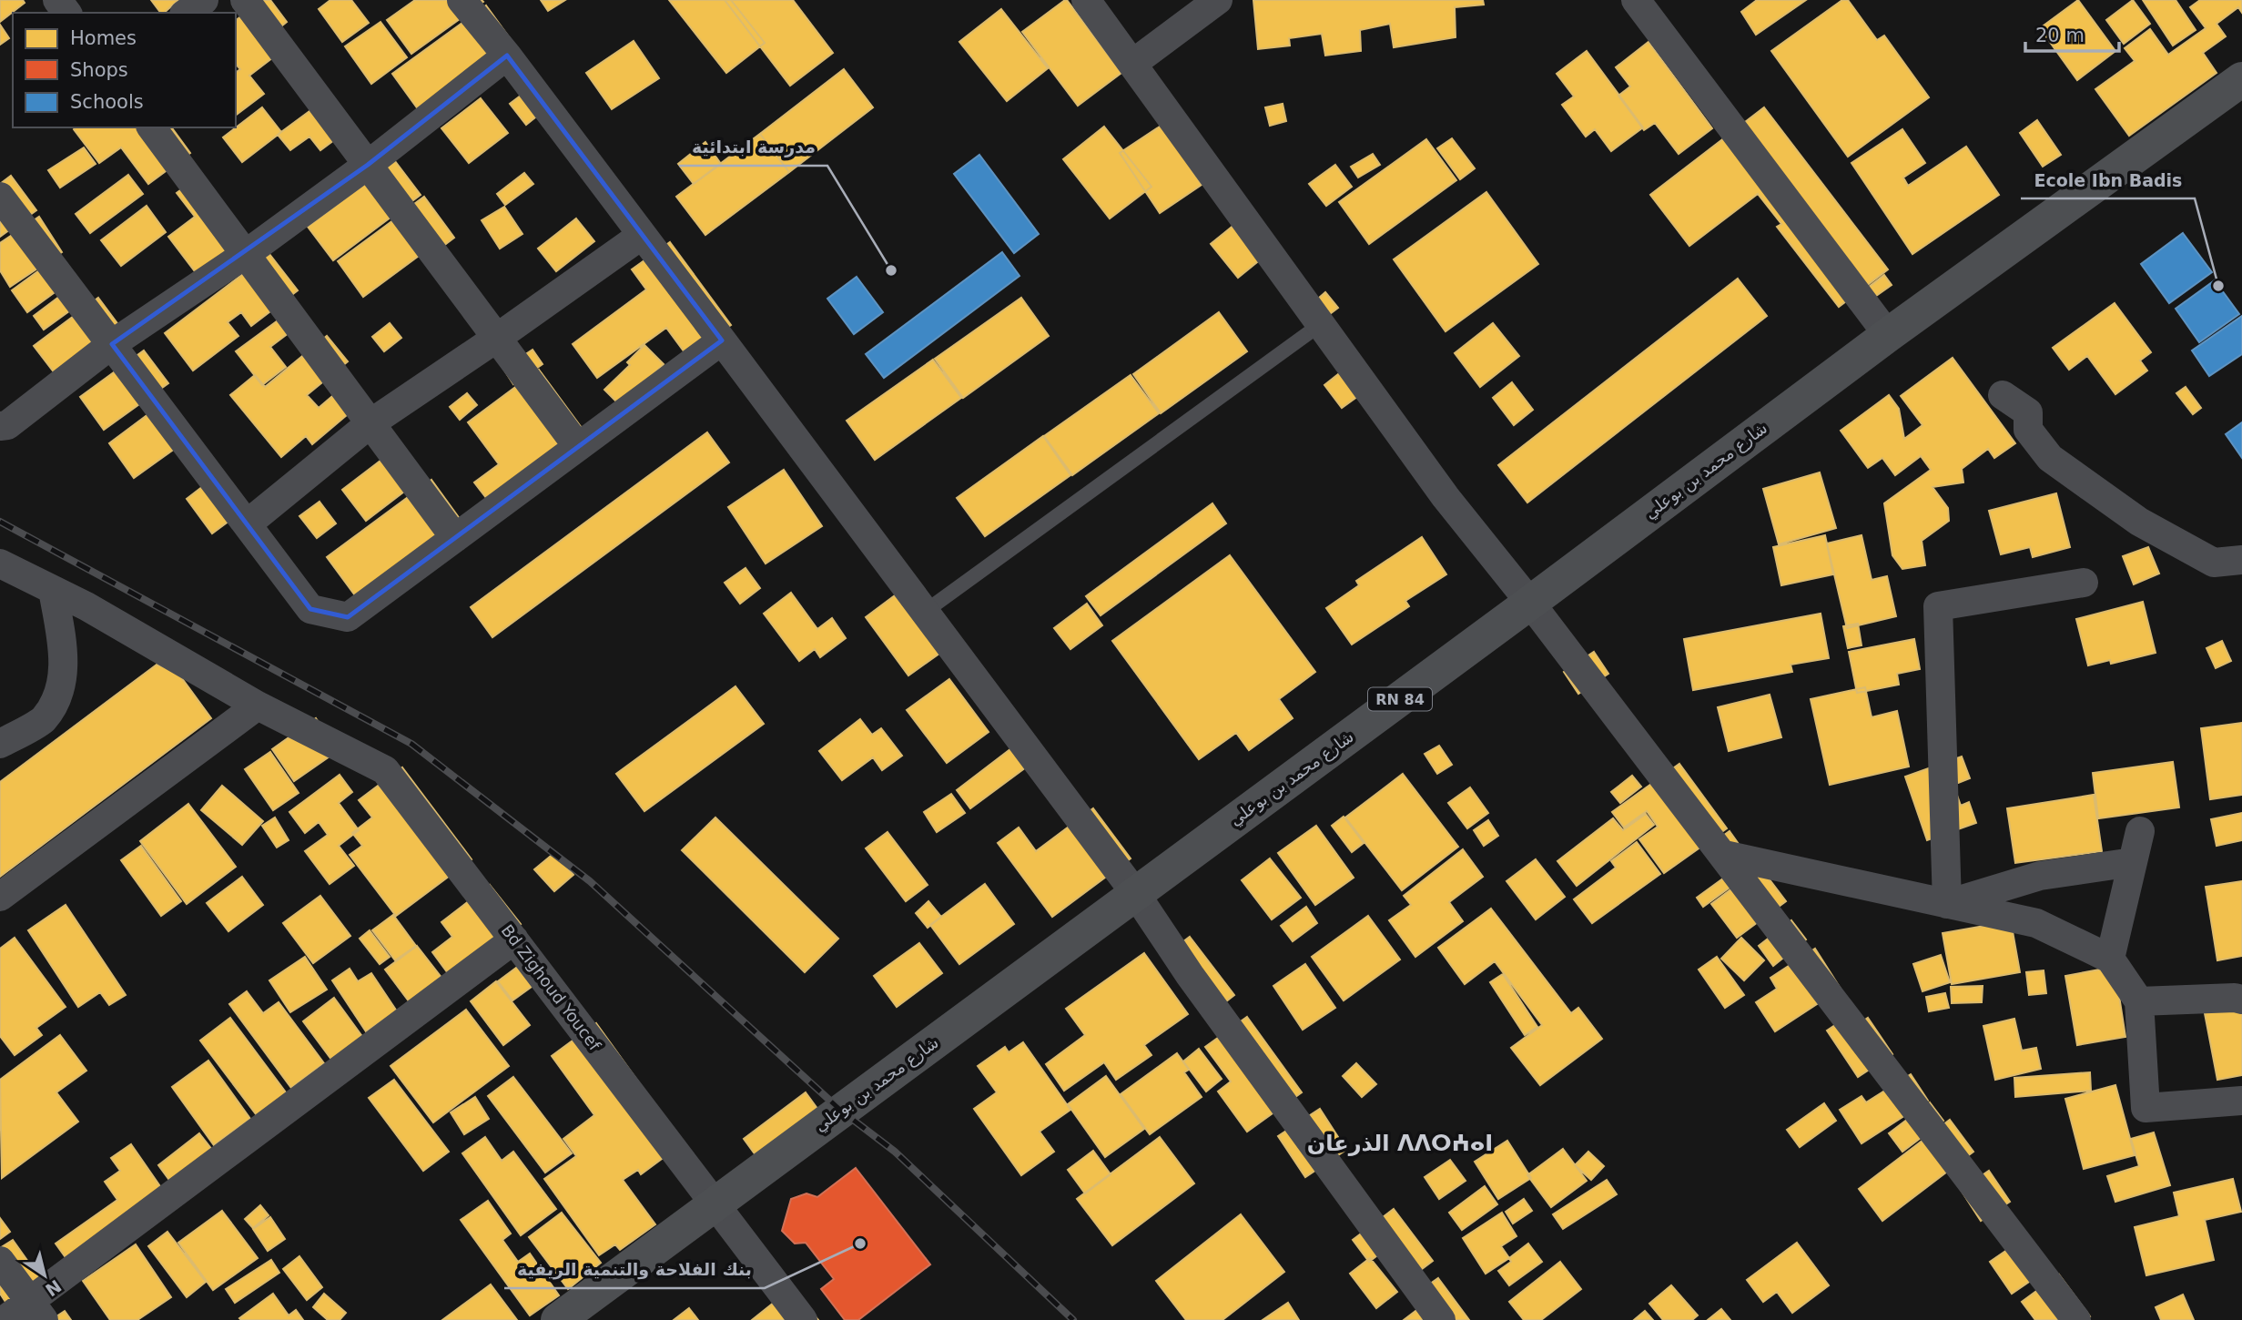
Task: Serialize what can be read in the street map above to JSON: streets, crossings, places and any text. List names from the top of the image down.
{
  "streets": {
    "main road": ["شارع محمد بن بوعلي", "RN 84"],
    "street": ["Bd Zighoud Youcef"]
  },
  "crossings": [
    ["شارع محمد بن بوعلي", "Bd Zighoud Youcef"]
  ],
  "districts": ["الذرعان ⴷⴷⵔⵄⴰⵏ"],
  "places": ["مدرسة ابتدائية", "Ecole Ibn Badis", "بنك الفلاحة والتنمية الريفية"],
  "legend": ["Homes", "Shops", "Schools"],
  "scale_bar": "20 m",
  "north": "bottom right"
}
